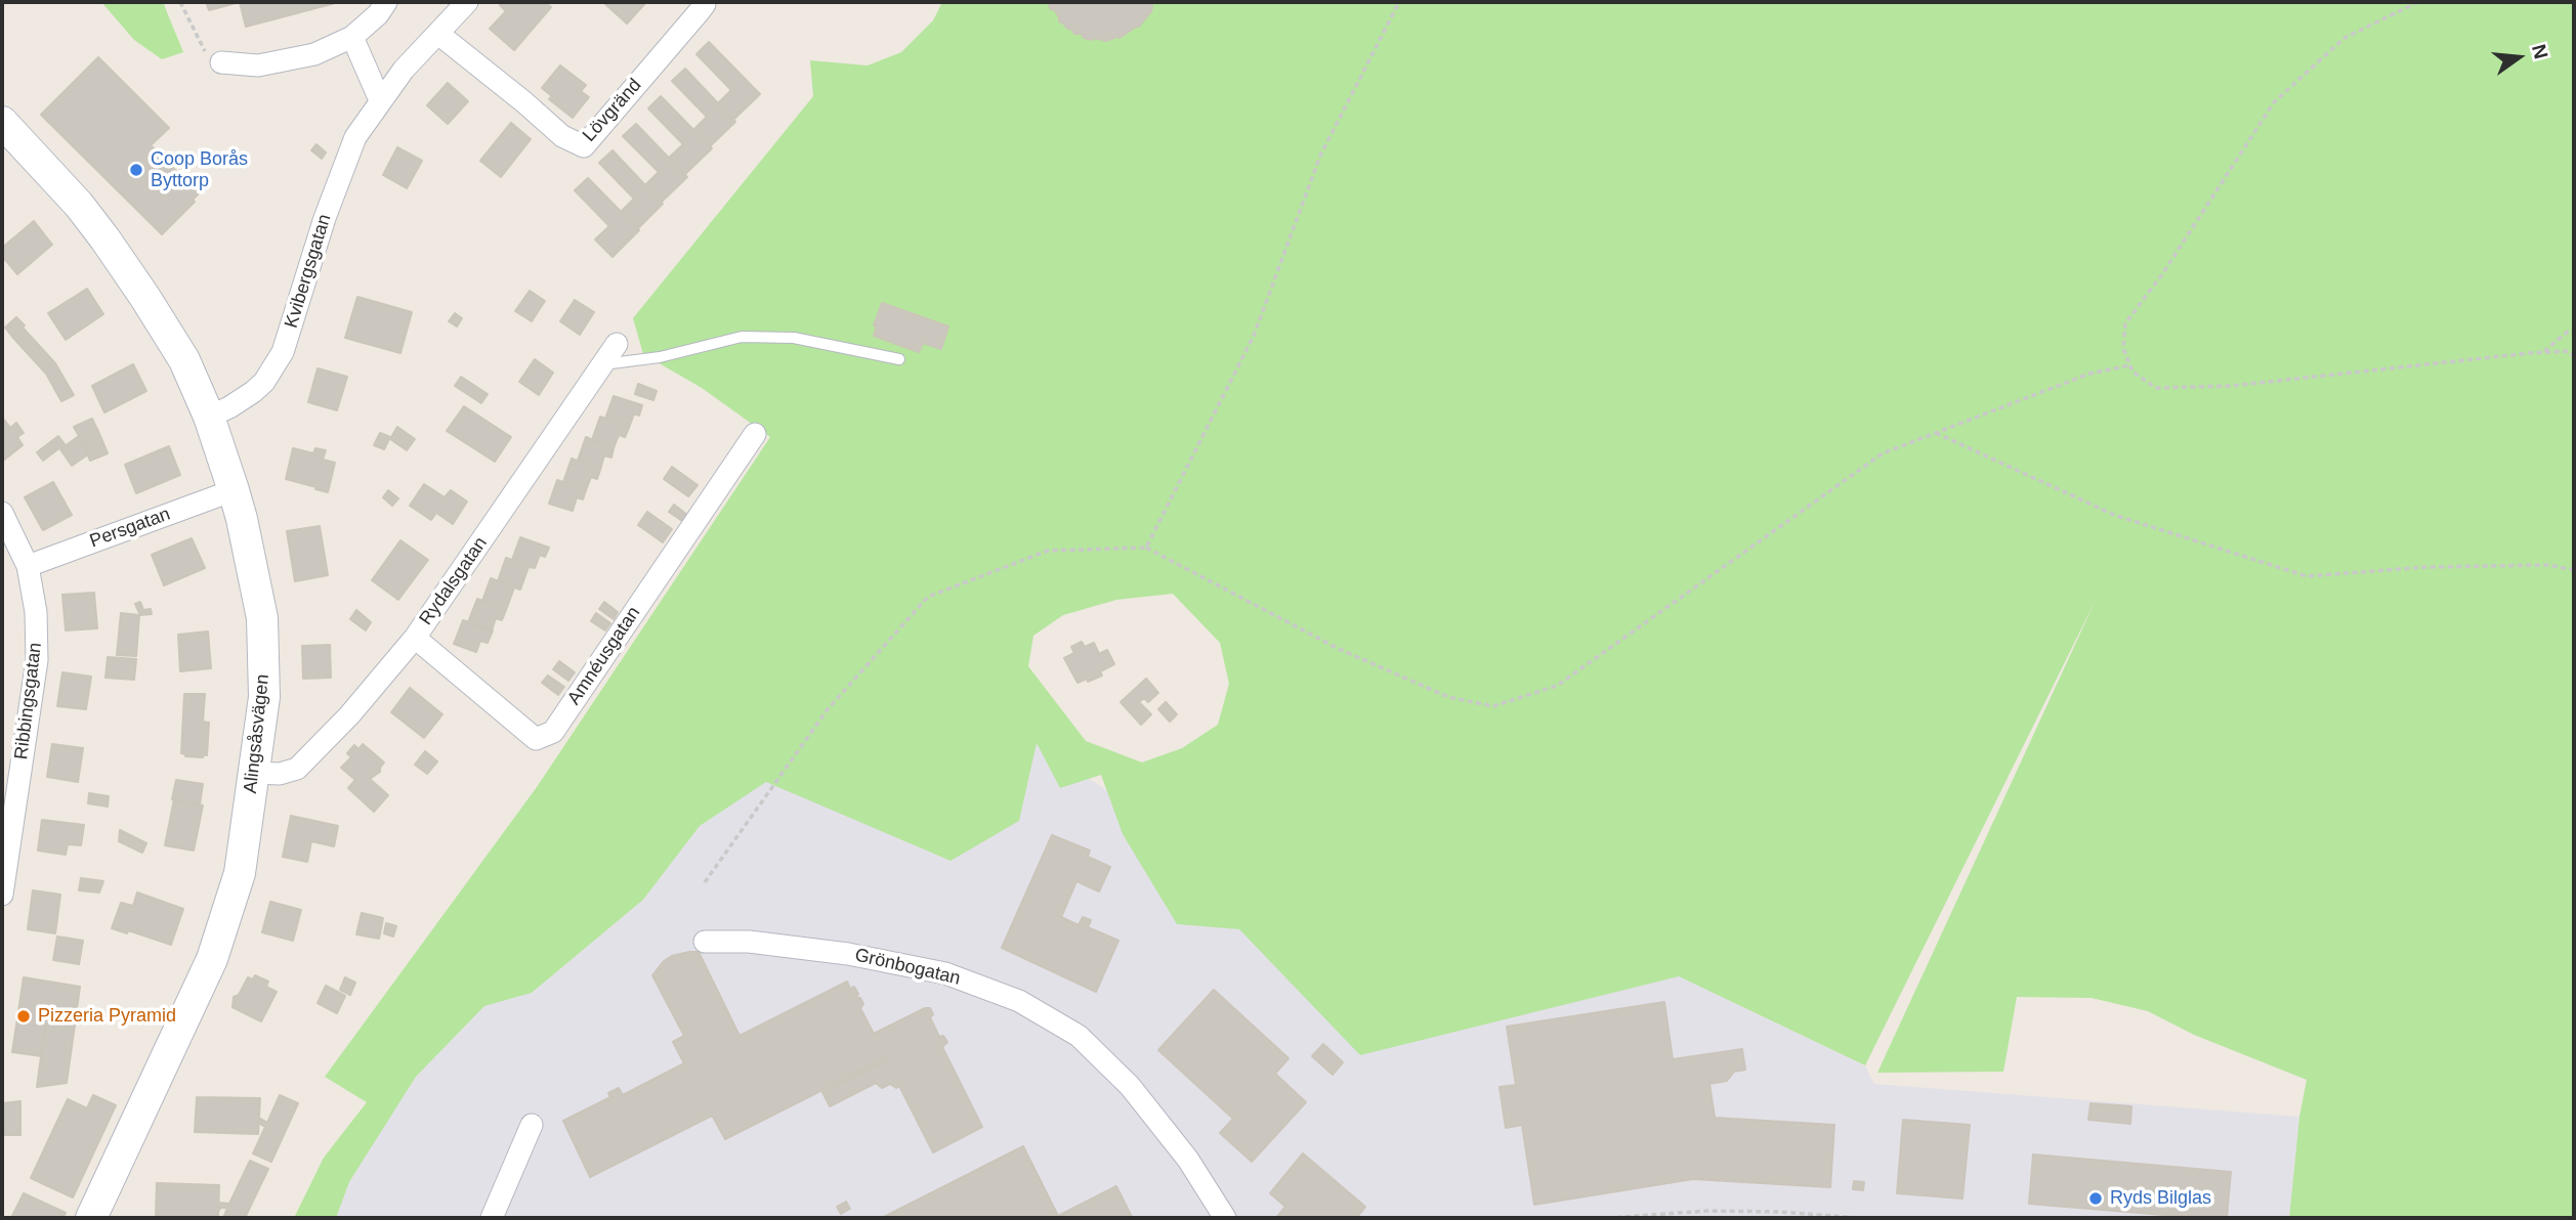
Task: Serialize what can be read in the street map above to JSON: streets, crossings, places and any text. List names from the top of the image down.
{
  "streets": {
    "main road": ["Alingsåsvägen"],
    "street": [
      "Lövgränd",
      "Kvibergsgatan",
      "Persgatan",
      "Rydalsgatan",
      "Amnéusgatan",
      "Ribbingsgatan",
      "Grönbogatan"
    ]
  },
  "crossings": [
    ["Lövgränd", "Kvibergsgatan"],
    ["Kvibergsgatan", "Alingsåsvägen"],
    ["Persgatan", "Ribbingsgatan"],
    ["Persgatan", "Alingsåsvägen"],
    ["Rydalsgatan", "Amnéusgatan"],
    ["Rydalsgatan", "Alingsåsvägen"]
  ],
  "places": ["Coop Borås Byttorp", "Pizzeria Pyramid", "Ryds Bilglas"],
  "north": "right"
}
